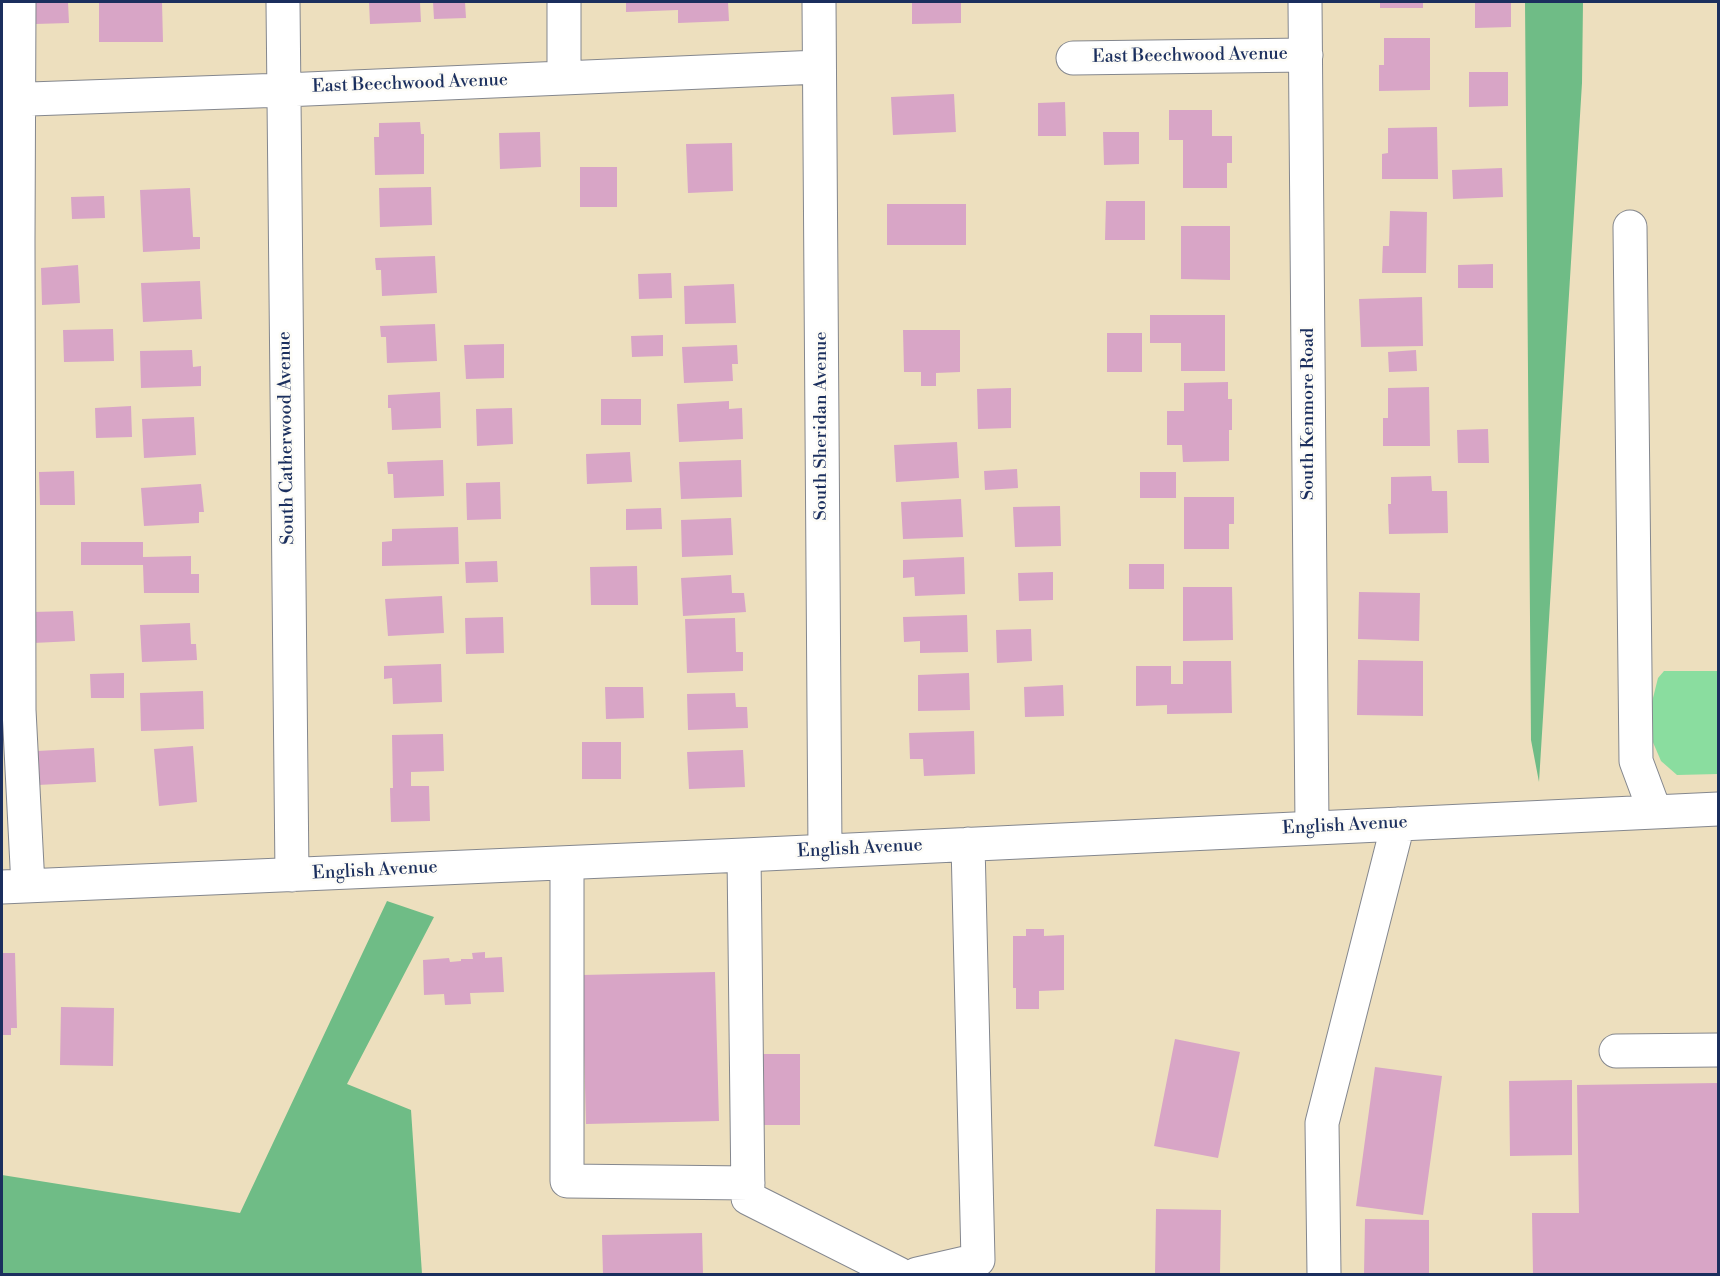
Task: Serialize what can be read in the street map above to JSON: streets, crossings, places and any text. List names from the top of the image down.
{
  "streets": {
    "street": [
      "East Beechwood Avenue",
      "South Kenmore Road",
      "South Sheridan Avenue",
      "South Catherwood Avenue",
      "English Avenue"
    ]
  },
  "crossings": [
    ["East Beechwood Avenue", "South Kenmore Road"],
    ["East Beechwood Avenue", "South Sheridan Avenue"],
    ["East Beechwood Avenue", "South Catherwood Avenue"],
    ["South Kenmore Road", "English Avenue"],
    ["South Sheridan Avenue", "English Avenue"],
    ["South Catherwood Avenue", "English Avenue"]
  ]
}
